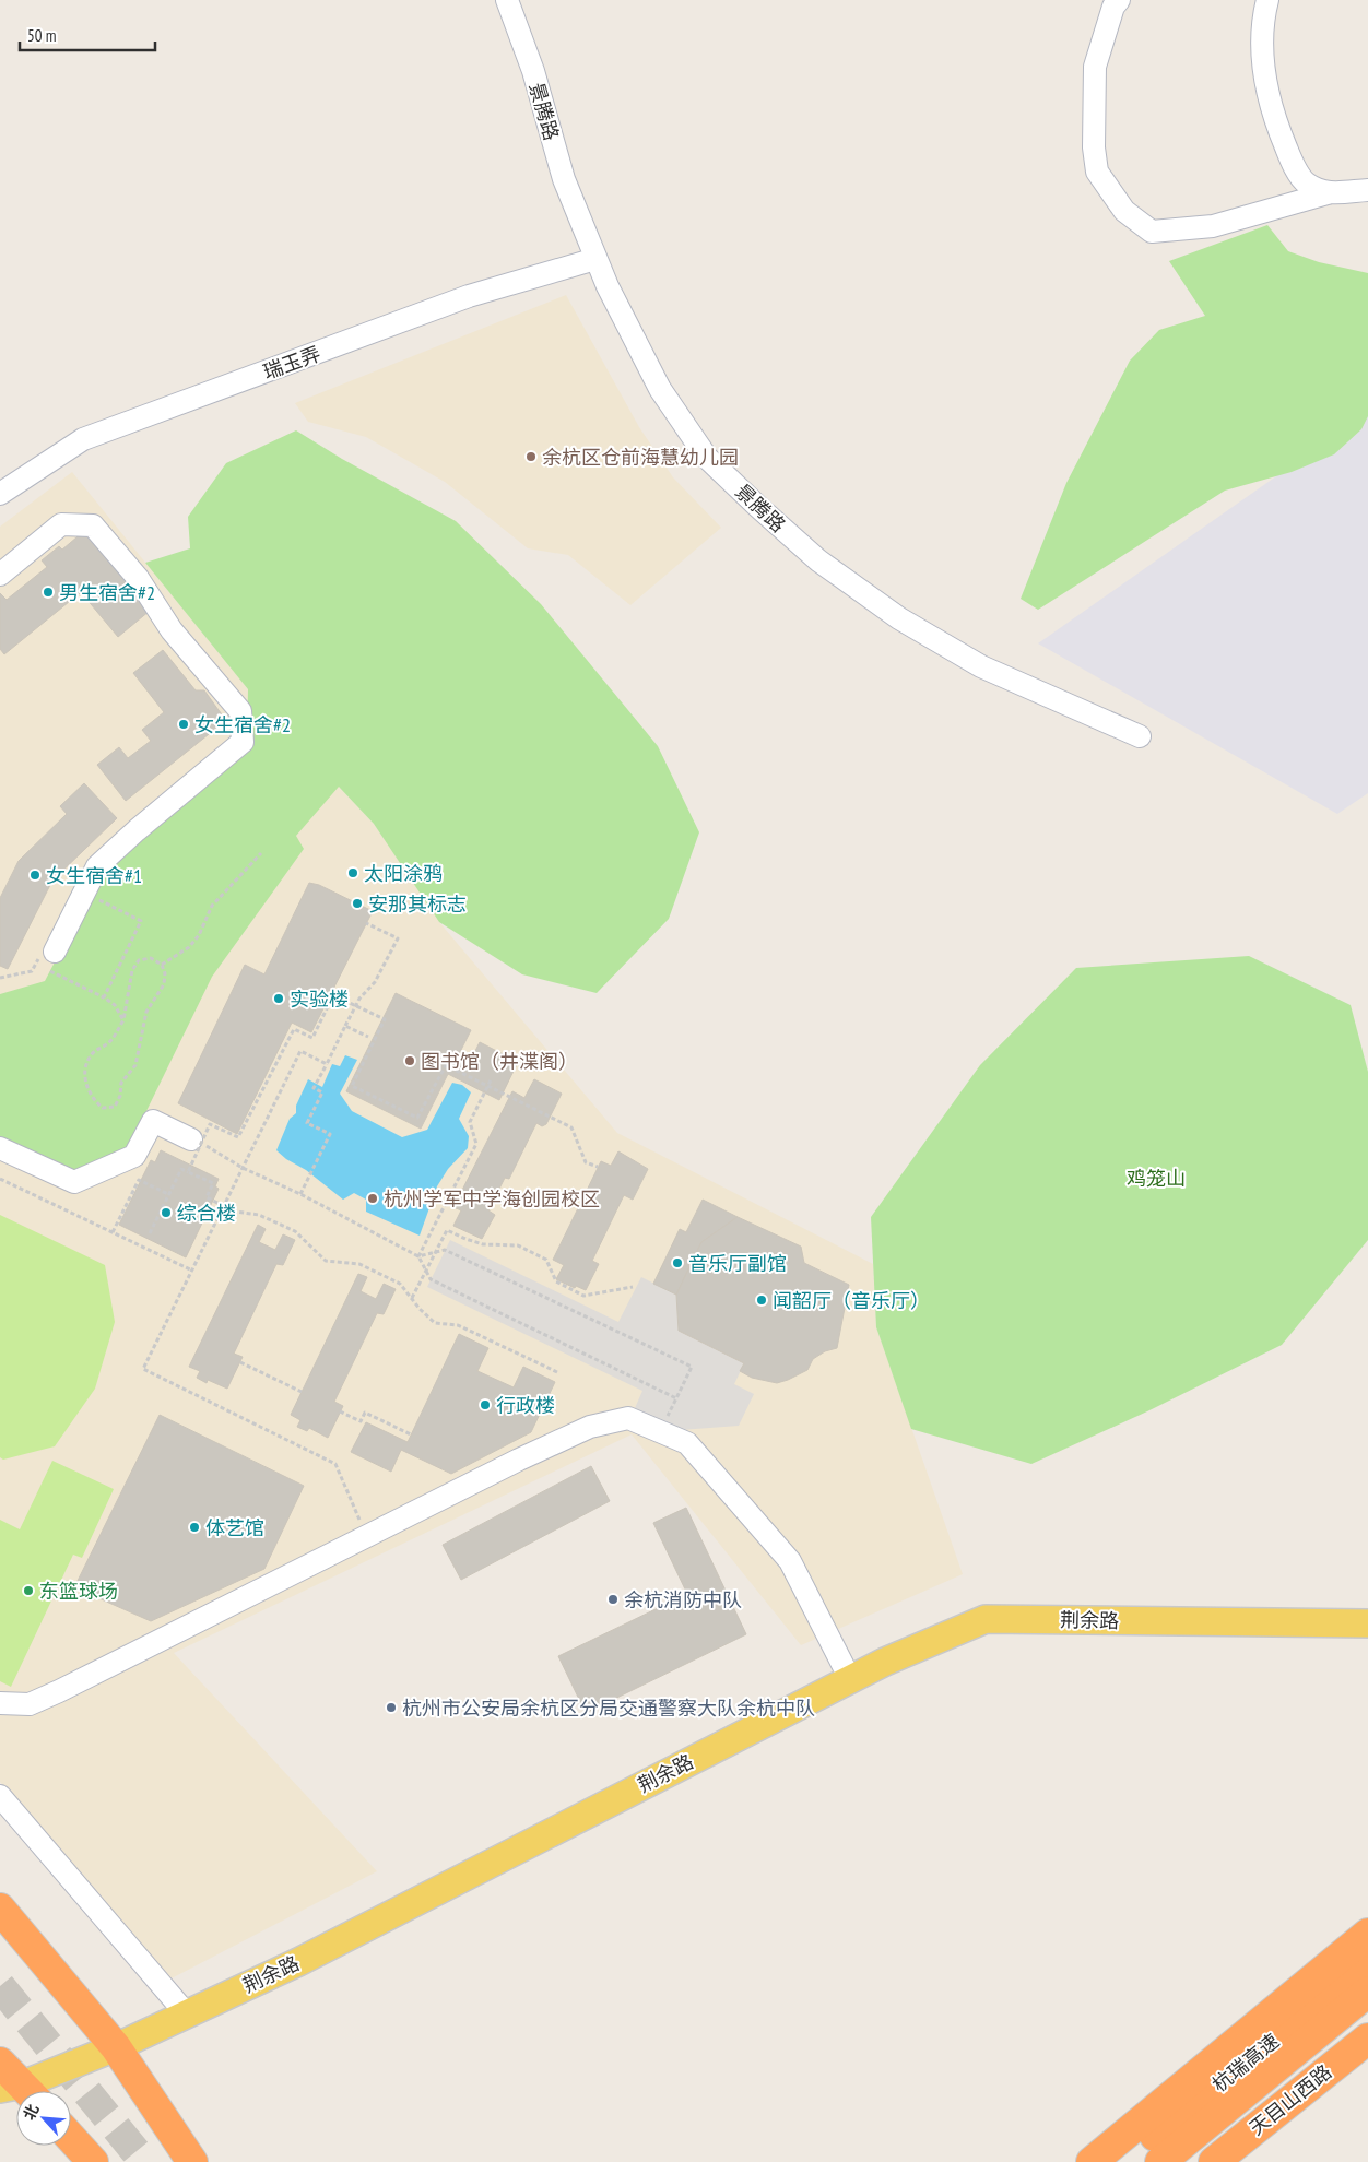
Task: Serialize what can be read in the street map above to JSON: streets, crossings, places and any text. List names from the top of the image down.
{
  "streets": {
    "highway": ["杭瑞高速", "天目山西路"],
    "main road": ["荆余路"],
    "street": ["景腾路", "瑞玉弄"]
  },
  "crossings": [
    ["景腾路", "瑞玉弄"]
  ],
  "parks": ["鸡笼山"],
  "places": [
    "余杭区仓前海慧幼儿园",
    "男生宿舍#2",
    "女生宿舍#2",
    "太阳涂鸦",
    "女生宿舍#1",
    "安那其标志",
    "实验楼",
    "图书馆（井渫阁）",
    "杭州学军中学海创园校区",
    "综合楼",
    "音乐厅副馆",
    "闻韶厅（音乐厅）",
    "行政楼",
    "体艺馆",
    "东篮球场",
    "余杭消防中队",
    "杭州市公安局余杭区分局交通警察大队余杭中队"
  ],
  "scale_bar": "50 m",
  "north": "top left"
}
